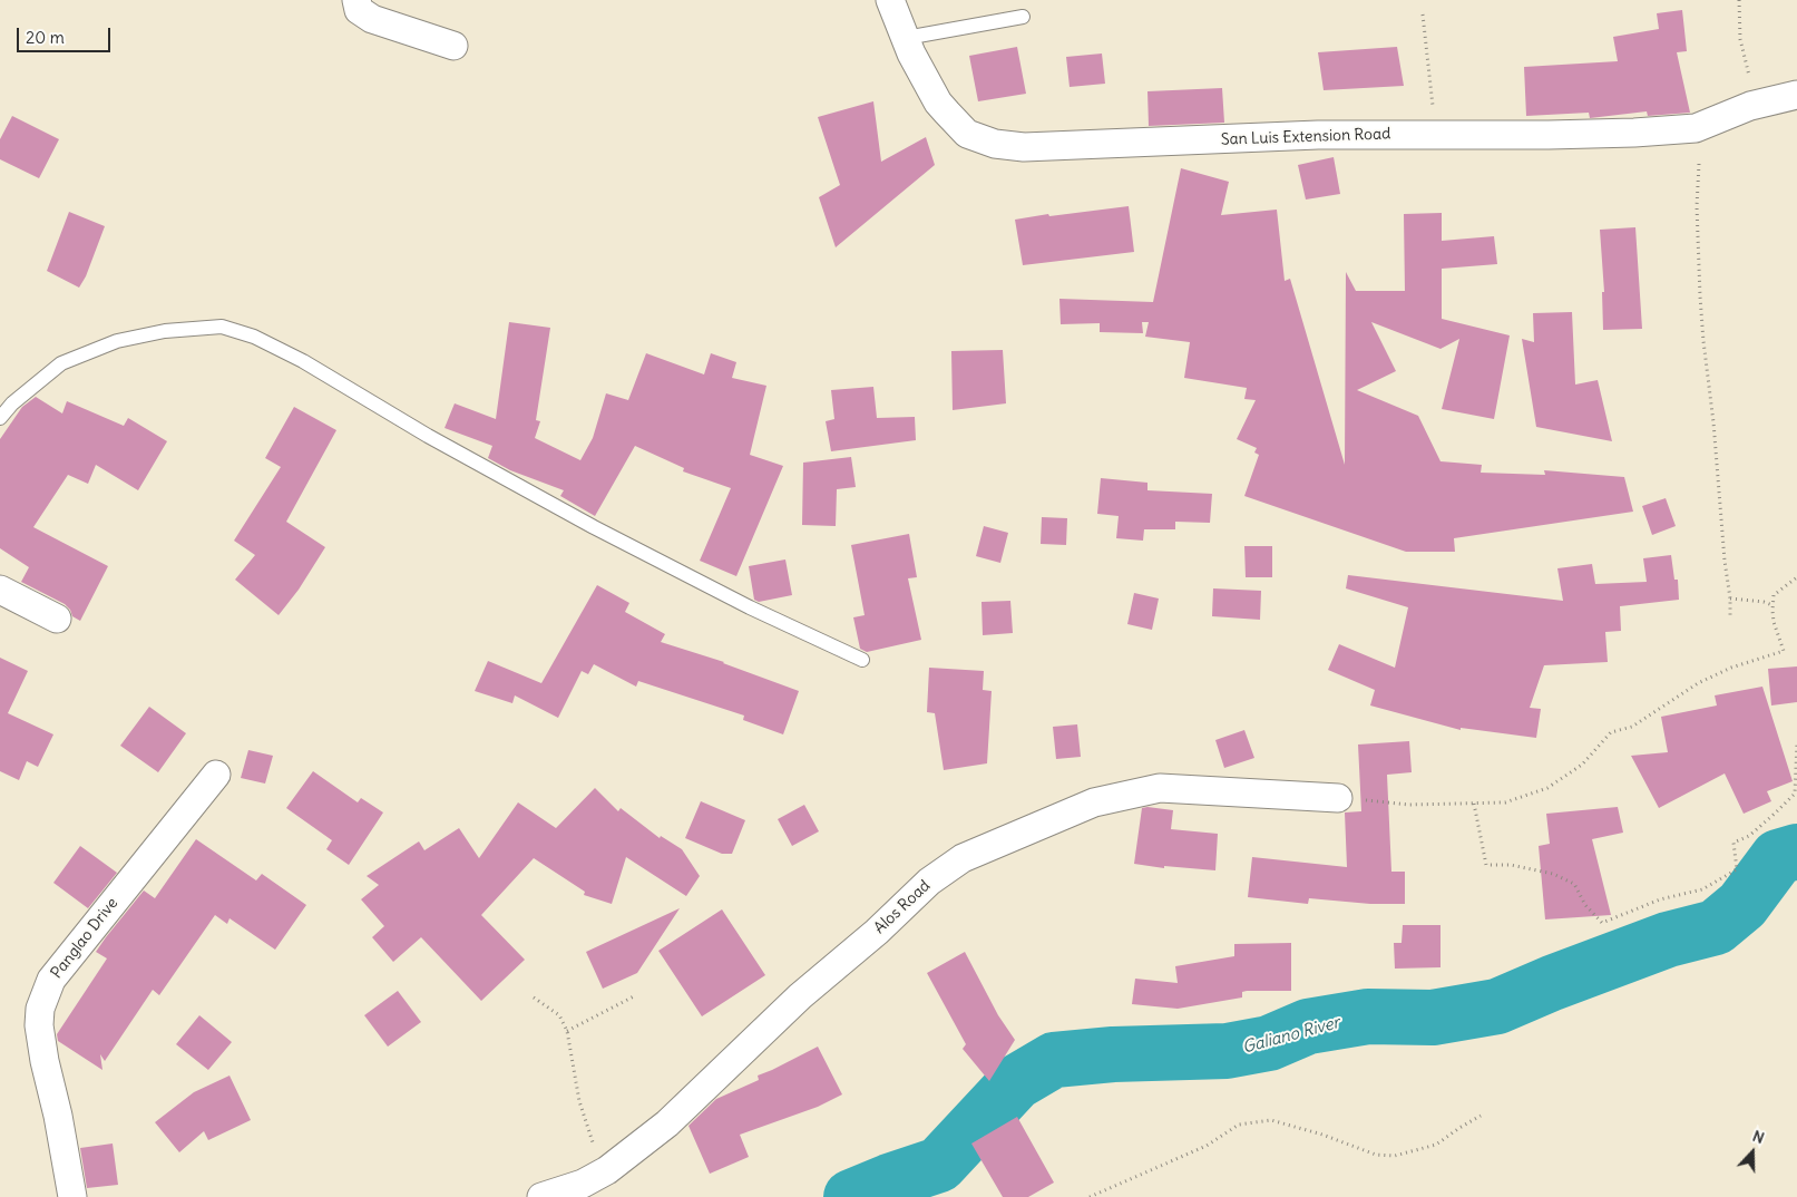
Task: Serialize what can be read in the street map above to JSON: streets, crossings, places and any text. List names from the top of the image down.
{
  "streets": {
    "street": ["San Luis Extension Road", "Alos Road", "Panglao Drive"]
  },
  "water": ["Galiano River"],
  "scale_bar": "20 m",
  "north": "top"
}
